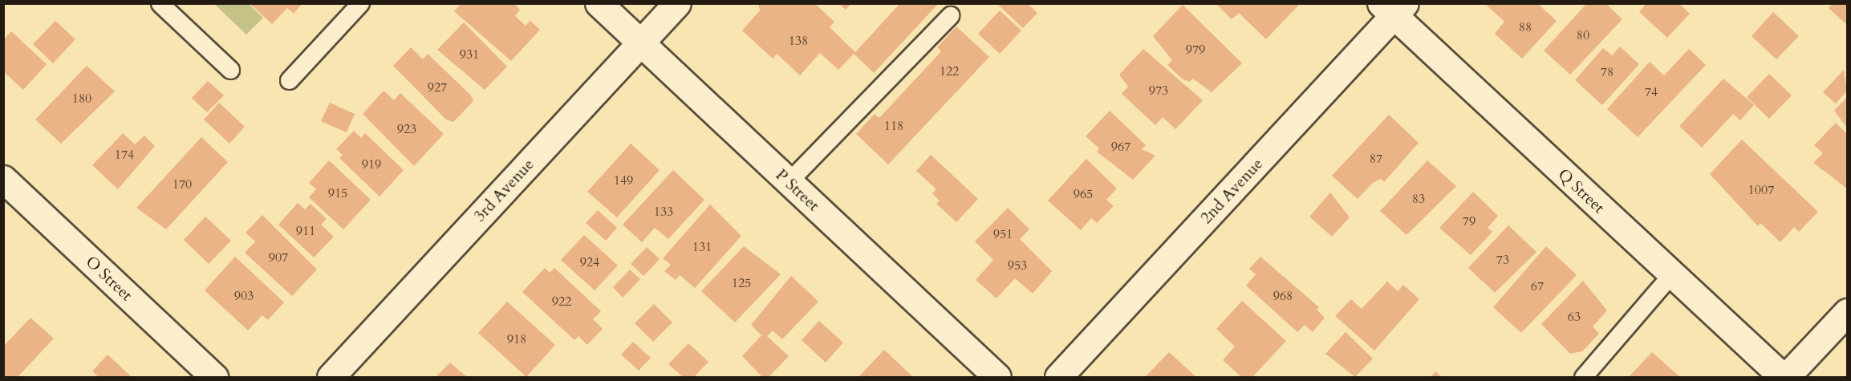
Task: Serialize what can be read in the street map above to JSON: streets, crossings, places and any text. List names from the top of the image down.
{
  "streets": {
    "street": [
      "3rd Avenue",
      "P Street",
      "2nd Avenue",
      "Q Street",
      "O Street"
    ]
  },
  "crossings": [
    ["3rd Avenue", "P Street"],
    ["2nd Avenue", "Q Street"]
  ],
  "house_numbers": [
    "88",
    "80",
    "138",
    "979",
    "931",
    "122",
    "78",
    "927",
    "973",
    "74",
    "180",
    "118",
    "923",
    "967",
    "174",
    "87",
    "919",
    "149",
    "170",
    "1007",
    "915",
    "965",
    "83",
    "133",
    "79",
    "911",
    "951",
    "131",
    "907",
    "73",
    "924",
    "953",
    "125",
    "67",
    "903",
    "968",
    "922",
    "63",
    "918"
  ]
}
